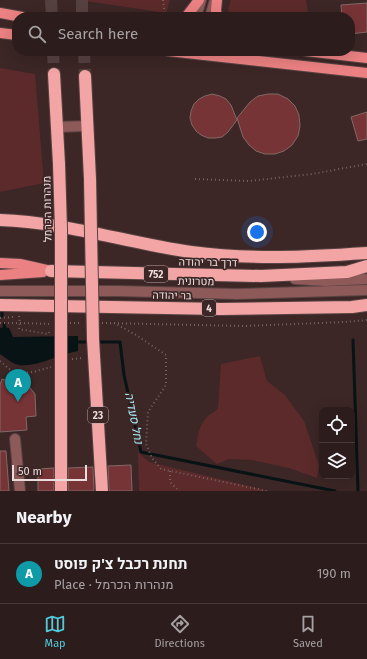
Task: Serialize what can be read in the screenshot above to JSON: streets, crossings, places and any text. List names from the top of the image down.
{
  "streets": {
    "highway": [
      "מנהרות הכרמל",
      "דרך בר יהודה",
      "752",
      "בר יהודה",
      "4",
      "23"
    ],
    "street": ["מטרונית"]
  },
  "water": ["נחל סעדיה"],
  "scale_bar": "50 m",
  "page": {
    "search": "Search here",
    "pins": "A",
    "scale": "50 m",
    "heading": "Nearby",
    "list": [
      {
        "mark": "A",
        "name": "תחנת רכבל צ'ק פוסט",
        "note": "Place · מנהרות הכרמל",
        "value": "190 m"
      }
    ],
    "nav": ["Map", "Directions", "Saved"]
  }
}
